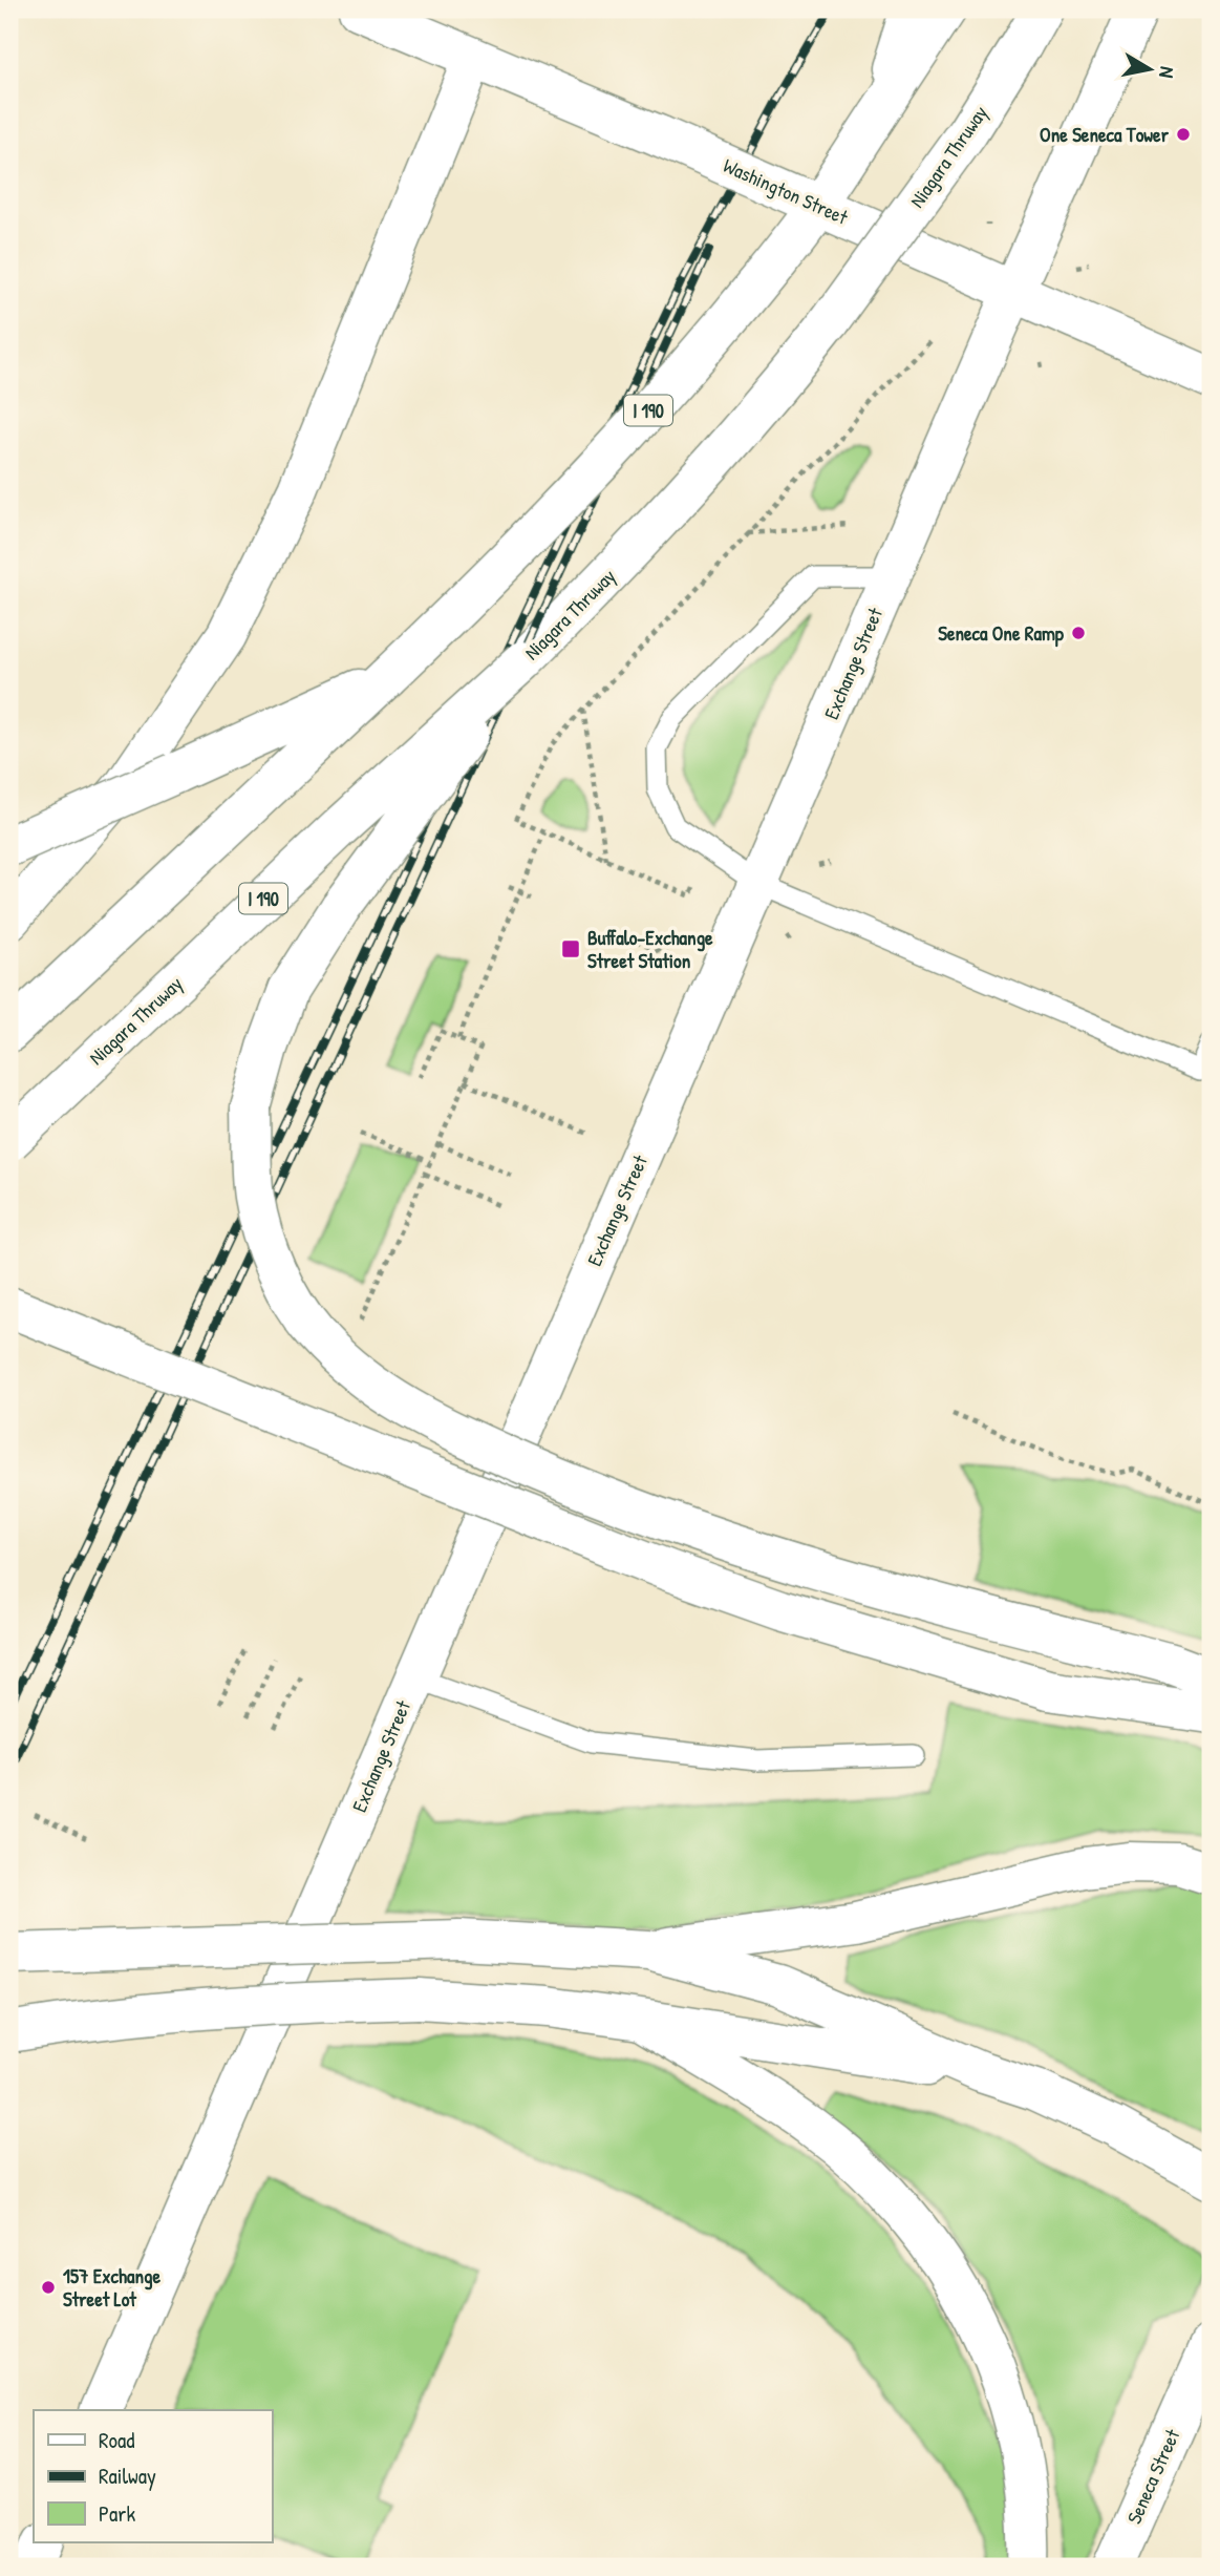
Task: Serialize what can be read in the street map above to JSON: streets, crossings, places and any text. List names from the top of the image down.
{
  "streets": {
    "main road": [
      "Niagara Thruway",
      "Washington Street",
      "I 190",
      "Exchange Street",
      "Seneca Street"
    ]
  },
  "crossings": [
    ["Washington Street", "Exchange Street"]
  ],
  "places": {
    "other": ["One Seneca Tower", "Seneca One Ramp", "157 Exchange Street Lot"],
    "transit": ["Buffalo–Exchange Street Station"]
  },
  "legend": ["Road", "Railway", "Park"],
  "north": "right"
}
